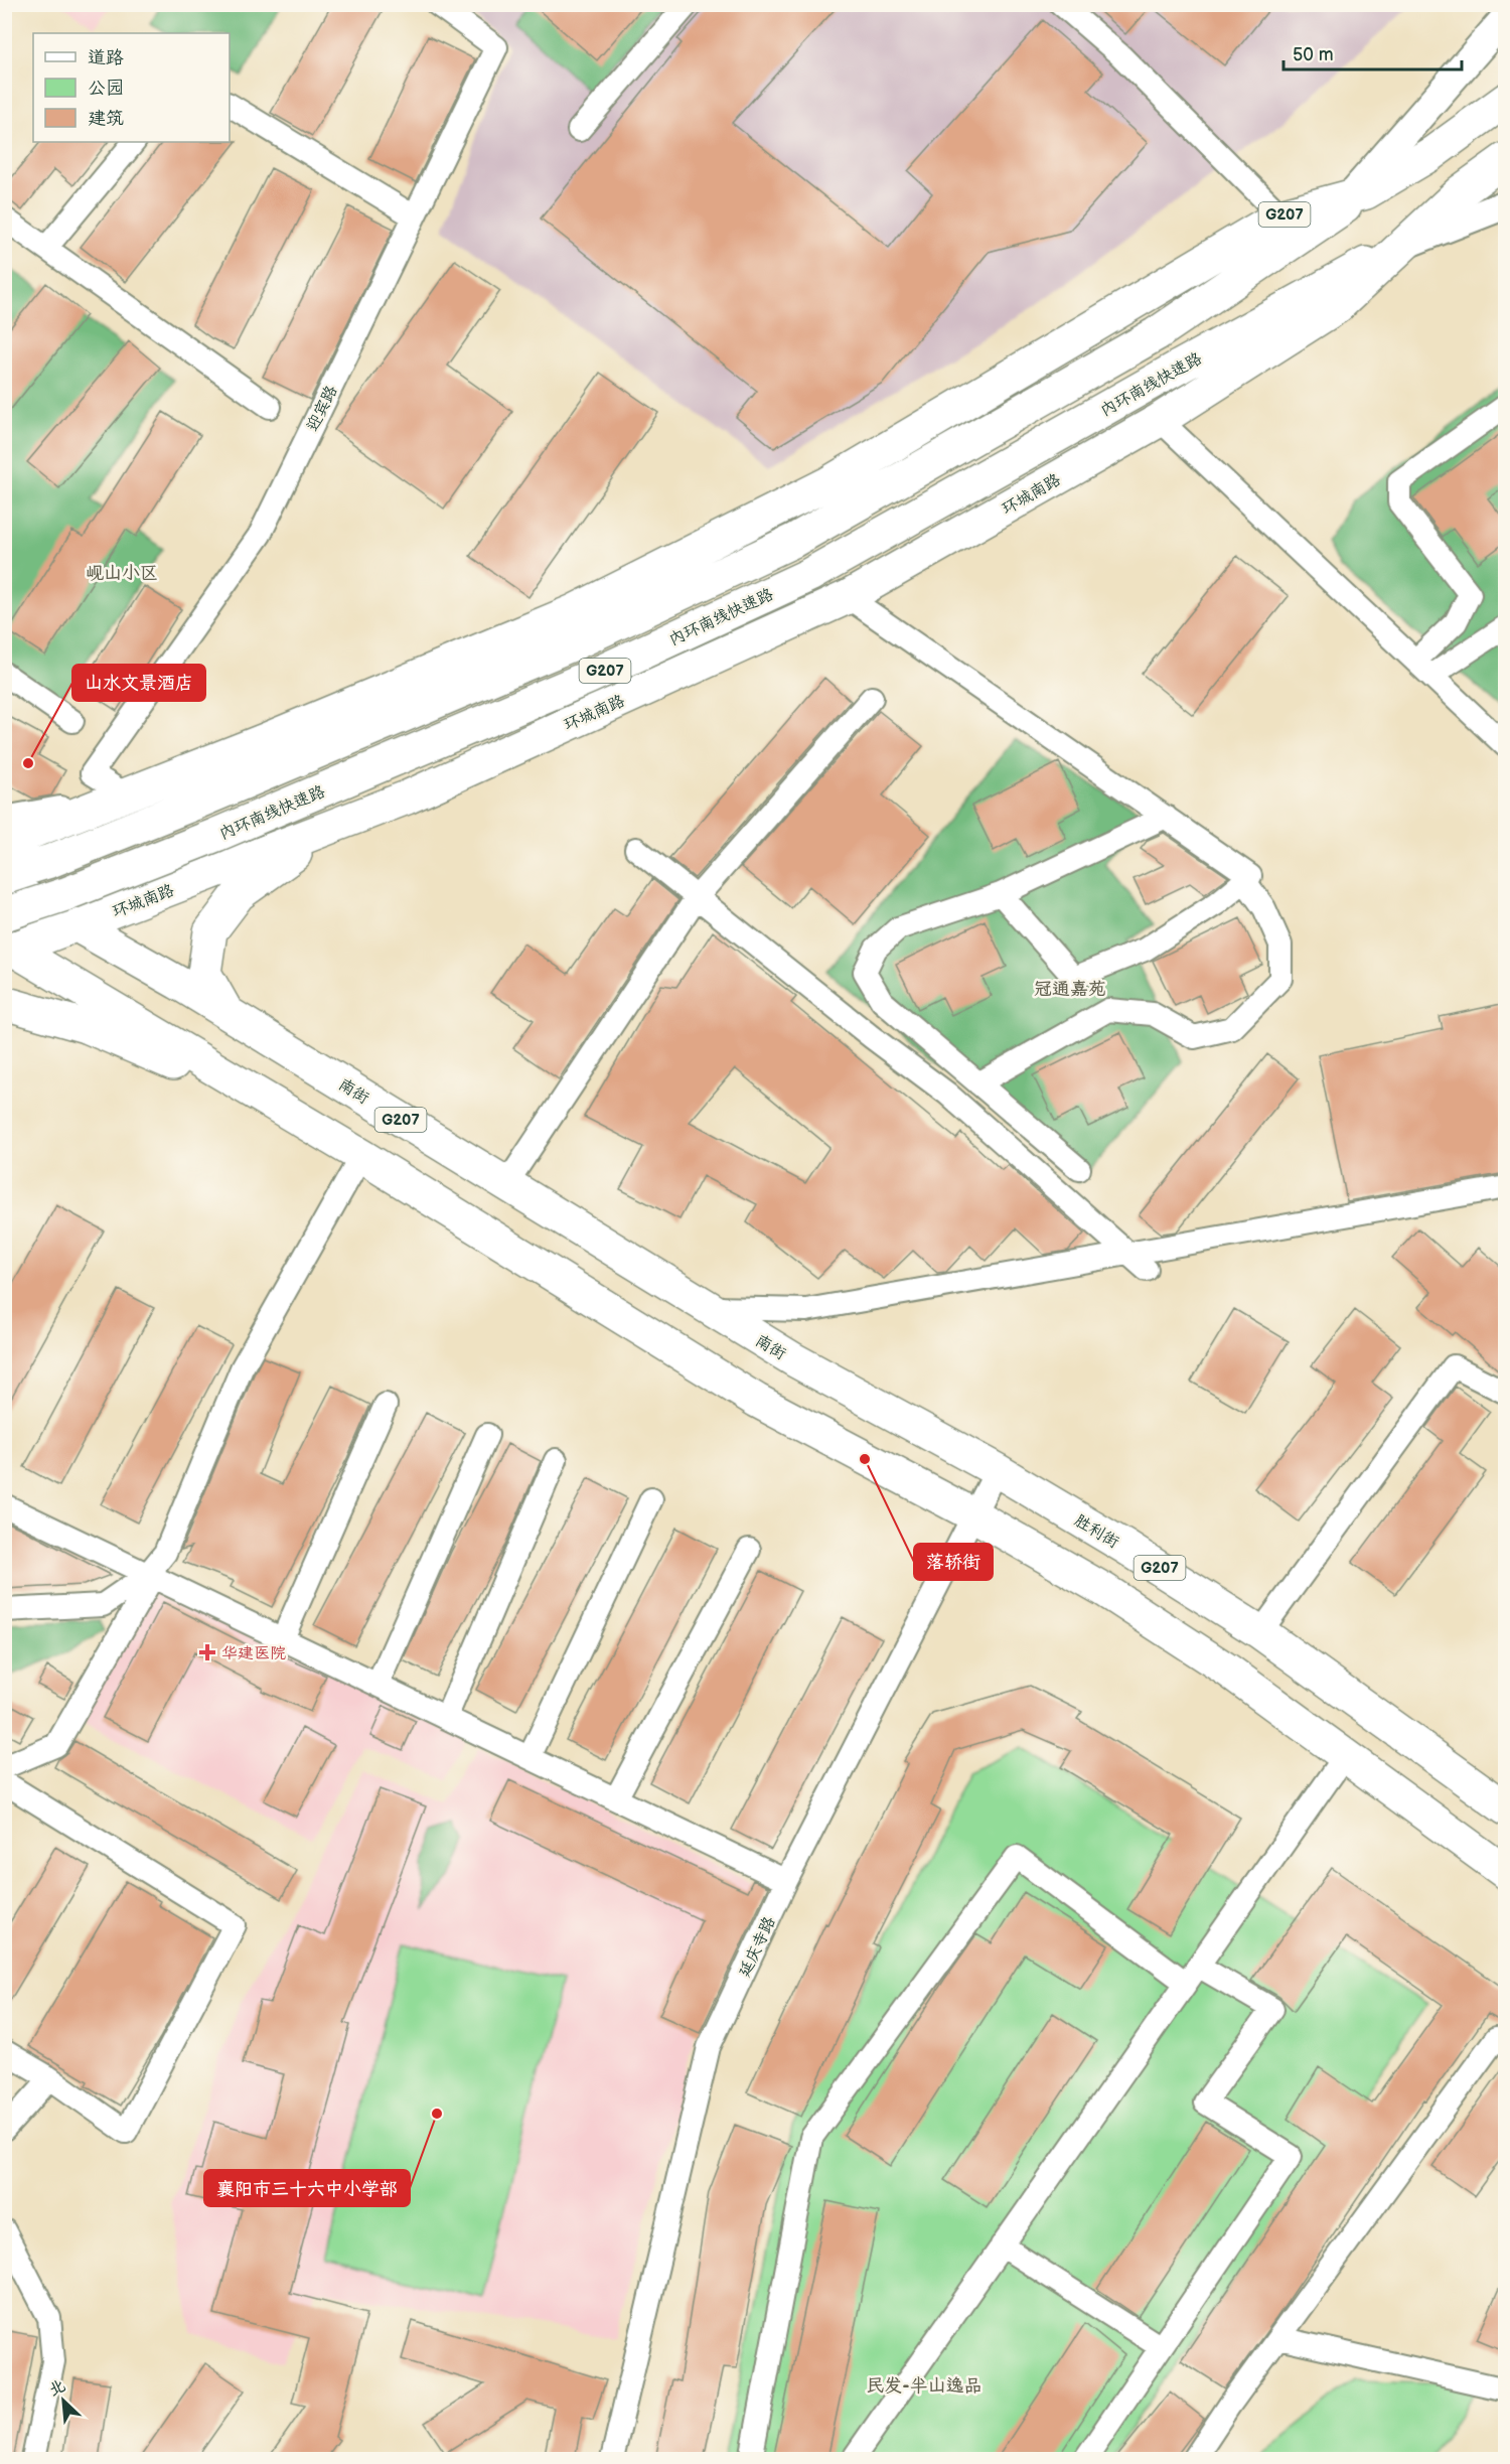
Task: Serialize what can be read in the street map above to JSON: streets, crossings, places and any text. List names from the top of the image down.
{
  "streets": {
    "highway": [
      "G207",
      "内环南线快速路",
      "环城南路",
      "南街",
      "胜利街"
    ],
    "street": ["迎宾路", "延庆寺路"]
  },
  "crossings": [
    ["G207", "迎宾路"],
    ["G207", "环城南路"],
    ["G207", "延庆寺路"],
    ["内环南线快速路", "环城南路"],
    ["环城南路", "南街"],
    ["南街", "胜利街"],
    ["胜利街", "延庆寺路"]
  ],
  "districts": ["岘山小区", "冠通嘉苑", "民发-半山逸品"],
  "places": {
    "other": ["山水文景酒店", "落轿街", "襄阳市三十六中小学部"],
    "health": ["华建医院"]
  },
  "legend": ["道路", "公园", "建筑"],
  "scale_bar": "50 m",
  "north": "top left"
}
